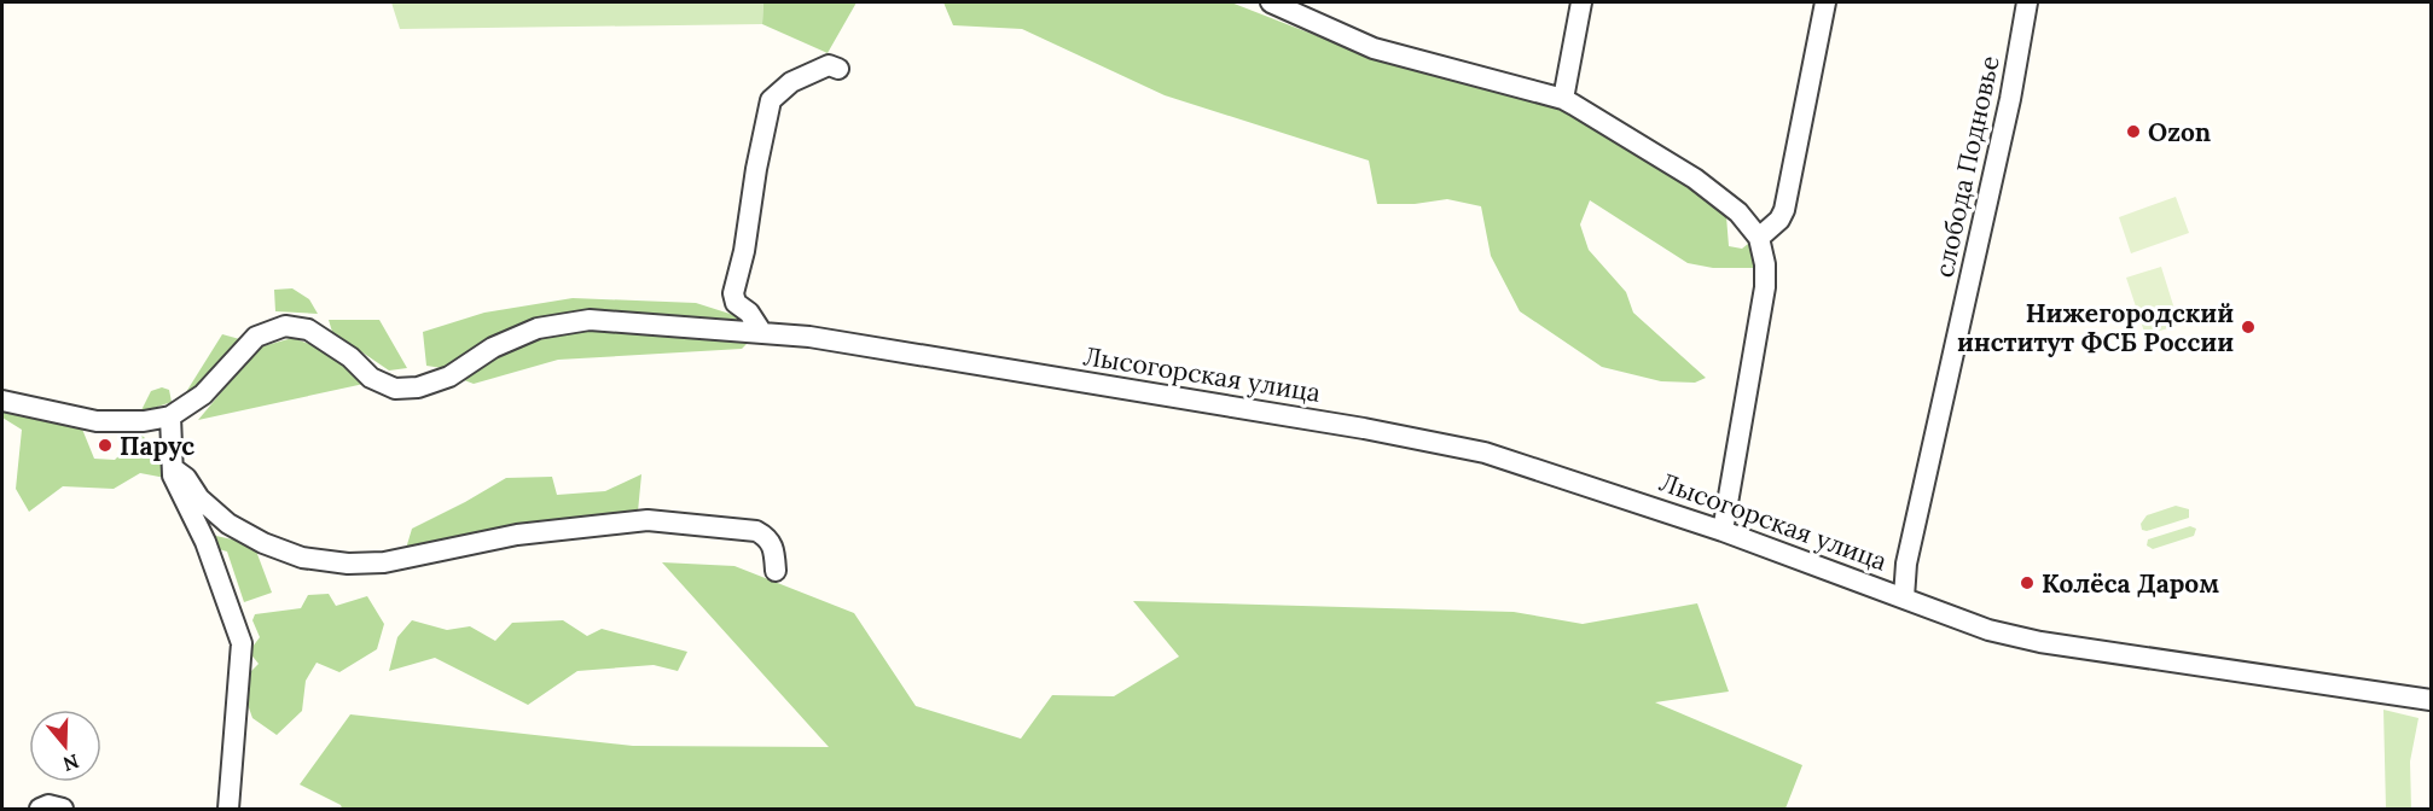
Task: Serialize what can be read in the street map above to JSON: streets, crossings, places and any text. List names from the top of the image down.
{
  "streets": {
    "street": ["слобода Подновье", "Лысогорская улица"]
  },
  "crossings": [
    ["слобода Подновье", "Лысогорская улица"]
  ],
  "places": [
    "Ozon",
    "Нижегородский институт ФСБ России",
    "Парус",
    "Колёса Даром"
  ],
  "north": "bottom"
}
